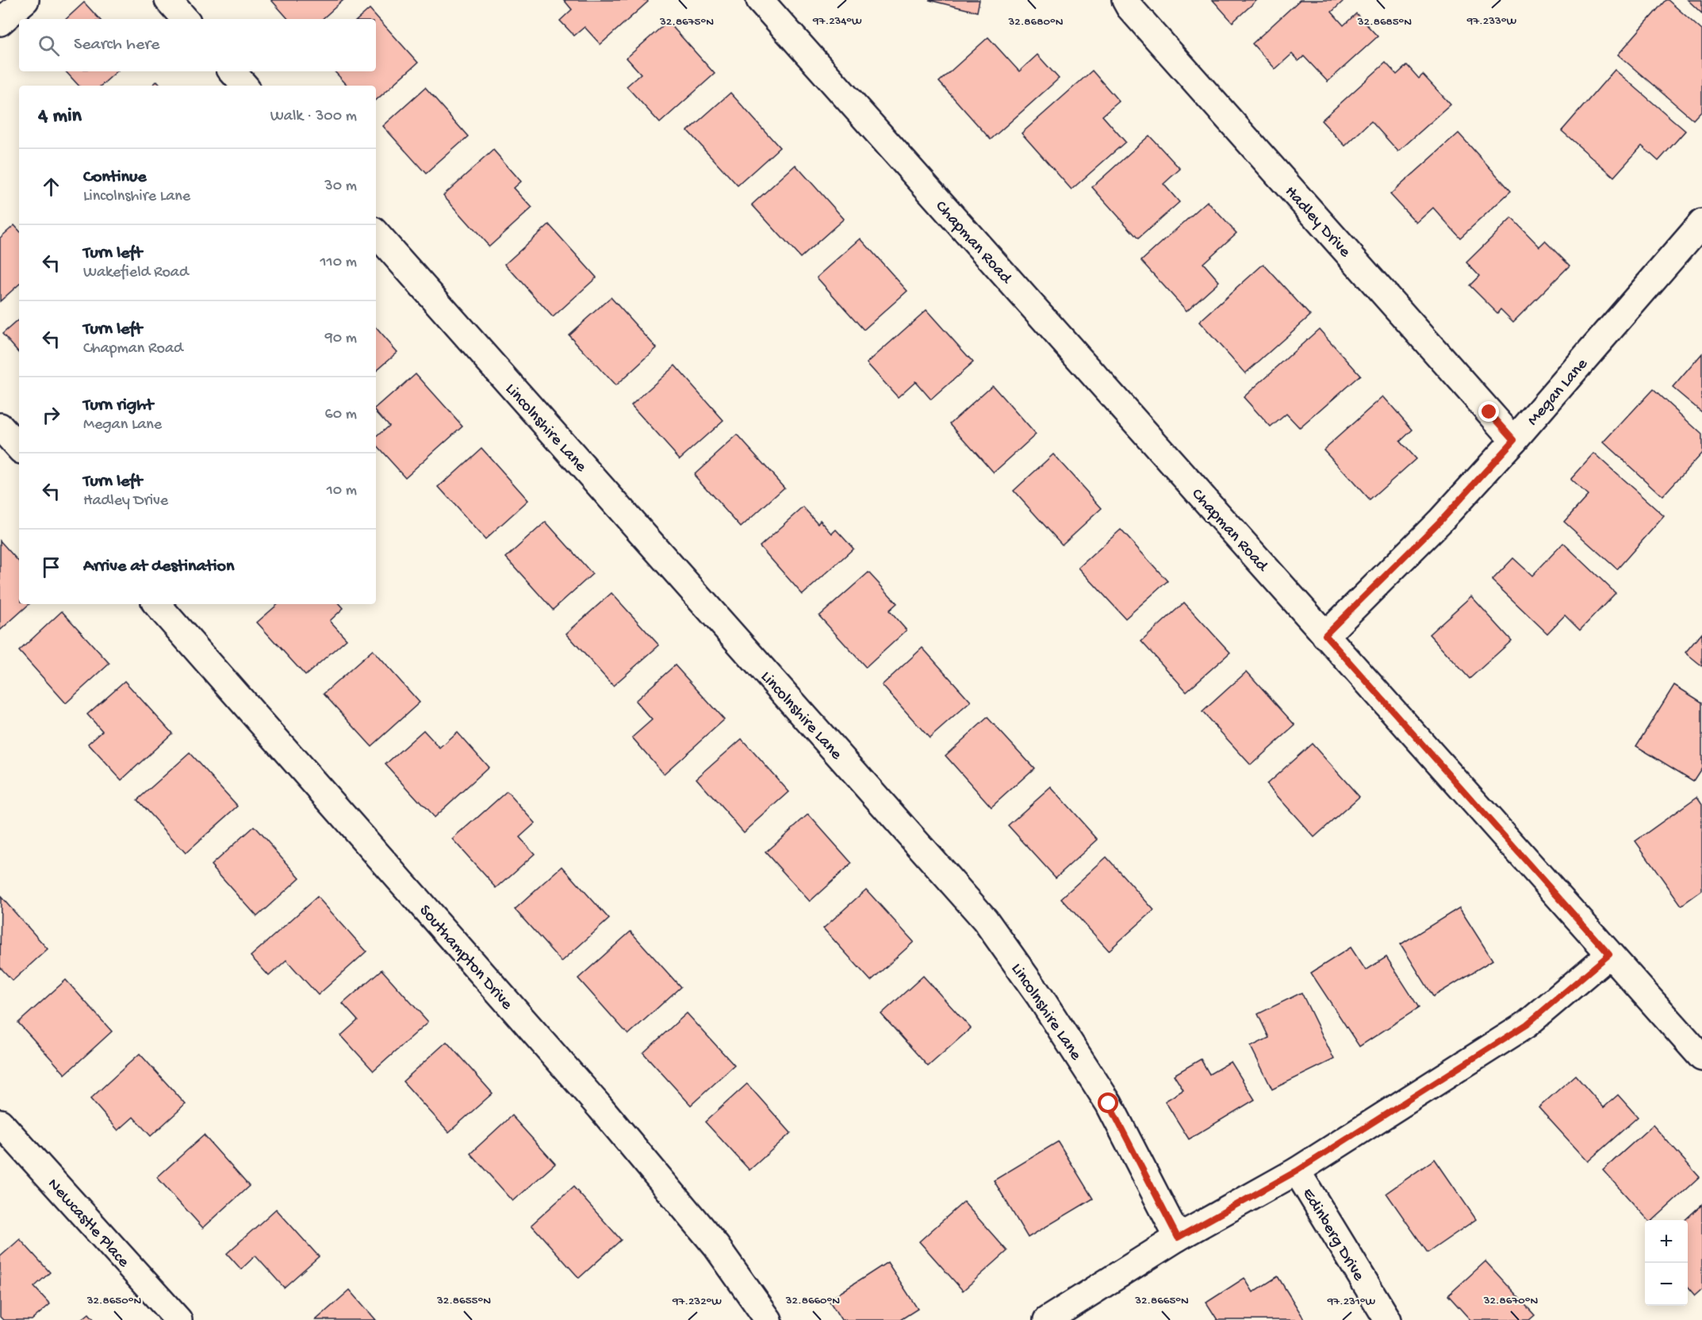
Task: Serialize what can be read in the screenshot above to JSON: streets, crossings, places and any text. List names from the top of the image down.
{
  "streets": {
    "street": [
      "Hadley Drive",
      "Chapman Road",
      "Megan Lane",
      "Lincolnshire Lane",
      "Southampton Drive",
      "Newcastle Place",
      "Edinberg Drive"
    ]
  },
  "crossings": [
    ["Hadley Drive", "Megan Lane"],
    ["Chapman Road", "Megan Lane"]
  ],
  "page": {
    "search": "Search here",
    "heading": ["4 min", "Walk · 300 m"],
    "list": [
      ["Continue", "Lincolnshire Lane", "30 m"],
      ["Turn left", "Wakefield Road", "110 m"],
      ["Turn left", "Chapman Road", "90 m"],
      ["Turn right", "Megan Lane", "60 m"],
      ["Turn left", "Hadley Drive", "10 m"],
      "Arrive at destination"
    ],
    "map_buttons": ["+", "−"]
  },
  "coordinates": [
    "97.233°W",
    "97.234°W",
    "32.8675°N",
    "32.8680°N",
    "32.8685°N",
    "32.8650°N",
    "32.8655°N",
    "32.8660°N",
    "32.8665°N",
    "32.8670°N",
    "97.232°W",
    "97.231°W"
  ]
}
